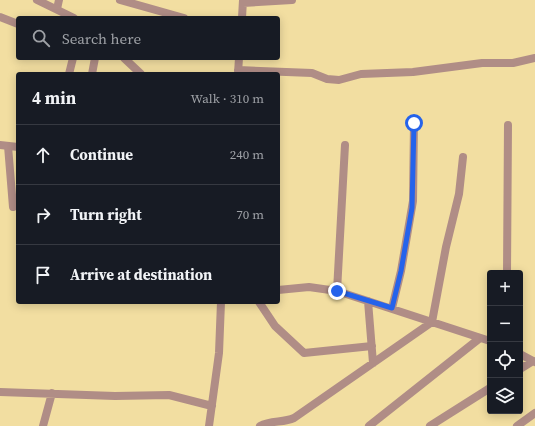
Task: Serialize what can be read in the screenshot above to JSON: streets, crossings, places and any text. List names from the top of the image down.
{
  "page": {
    "search": "Search here",
    "heading": ["4 min", "Walk · 310 m"],
    "list": [
      ["Continue", "240 m"],
      ["Turn right", "70 m"],
      "Arrive at destination"
    ],
    "map_buttons": ["+", "−"]
  }
}
